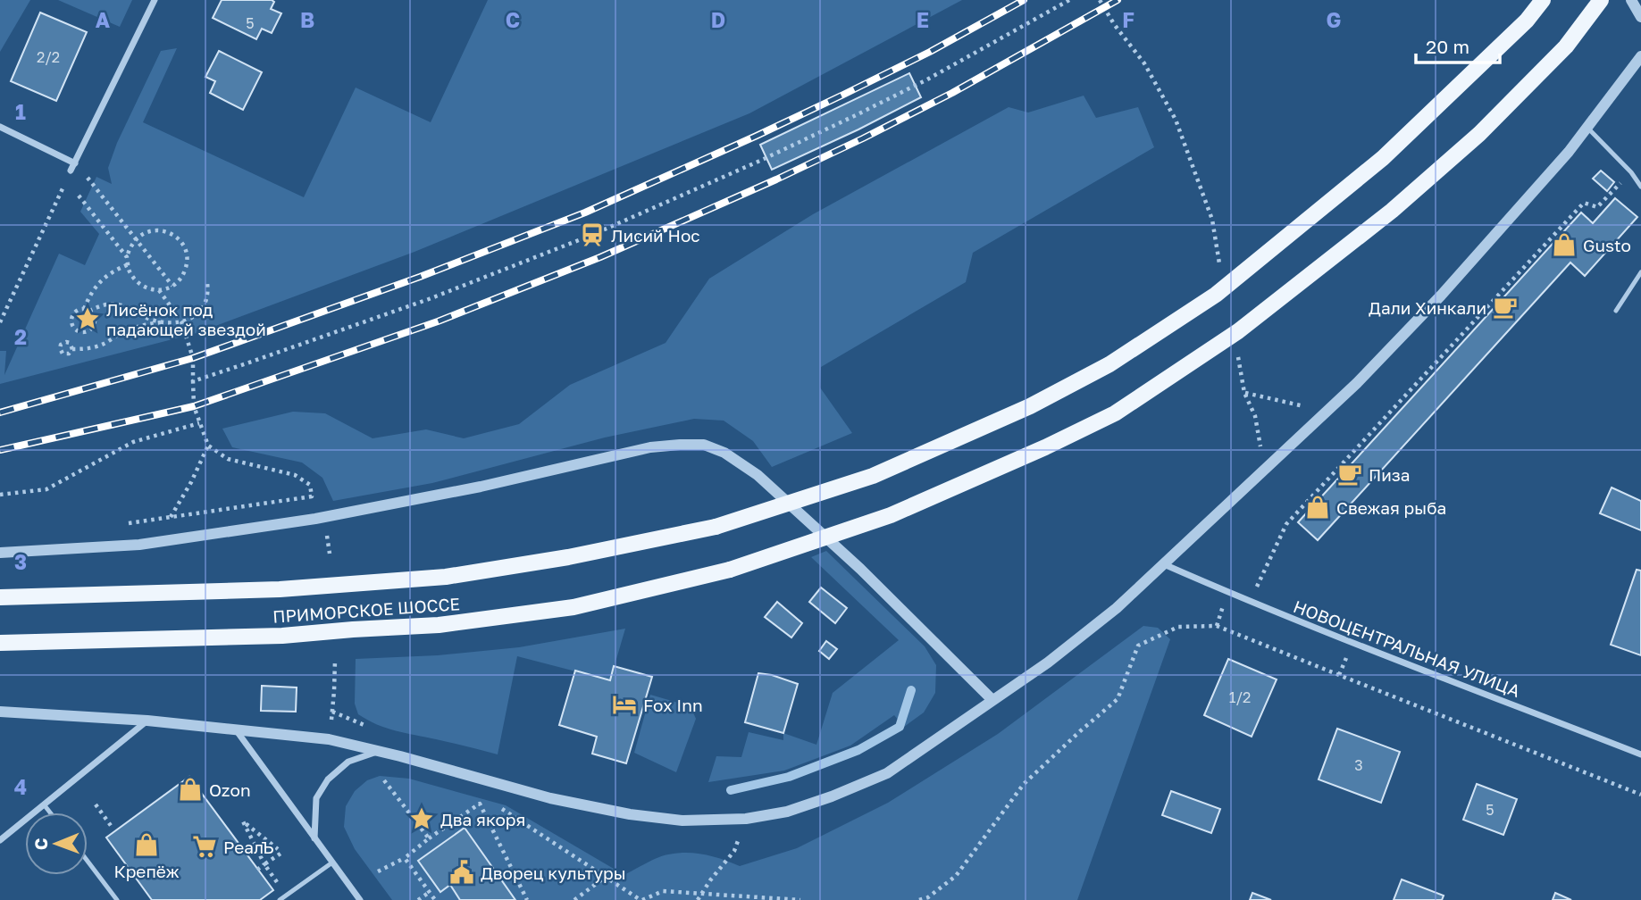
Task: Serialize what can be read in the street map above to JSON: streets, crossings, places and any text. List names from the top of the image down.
{
  "streets": {
    "main road": ["ПРИМОРСКОЕ ШОССЕ"],
    "street": ["НОВОЦЕНТРАЛЬНАЯ УЛИЦА"]
  },
  "places": {
    "station": ["Лисий Нос"],
    "shop": [
      "Gusto",
      "Свежая рыба",
      "Ozon",
      "Крепёж"
    ],
    "cafe": ["Дали Хинкали", "Пиза"],
    "place": ["Лисёнок под падающей звездой", "Два якоря"],
    "hotel": ["Fox Inn"],
    "supermarket": ["РеалЪ"],
    "public building": ["Дворец культуры"]
  },
  "house_numbers": [
    "5",
    "2/2",
    "1/2",
    "3",
    "5"
  ],
  "scale_bar": "20 m",
  "north": "left",
  "grid": {
    "columns": [
      "A",
      "B",
      "C",
      "D",
      "E",
      "F",
      "G"
    ],
    "rows": [
      "1",
      "2",
      "3",
      "4"
    ]
  }
}
